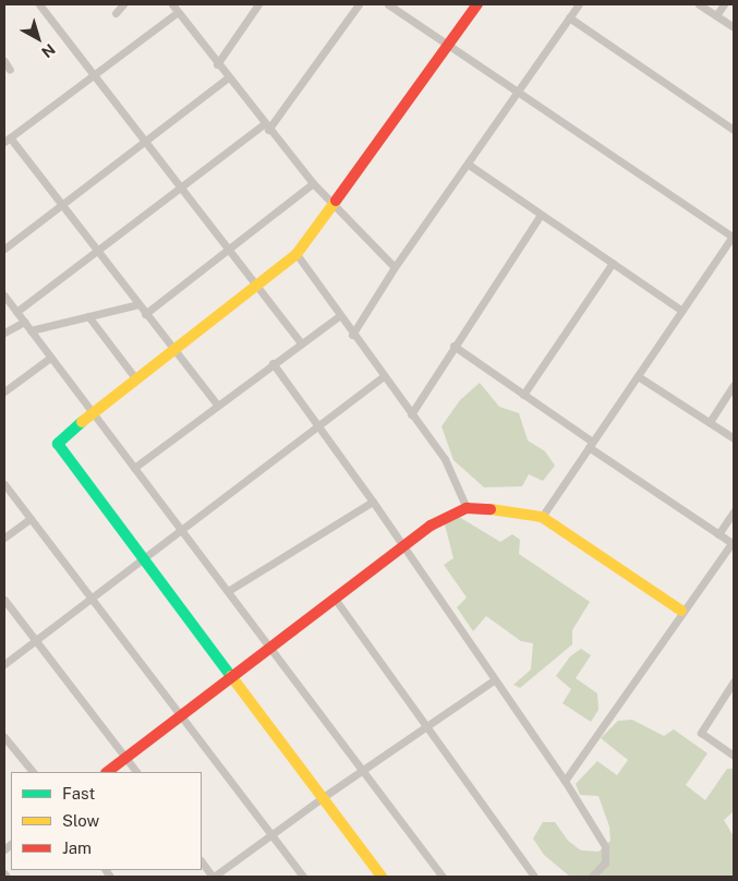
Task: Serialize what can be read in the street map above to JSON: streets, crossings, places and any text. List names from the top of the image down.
{
  "legend": ["Fast", "Slow", "Jam"],
  "north": "bottom right"
}
